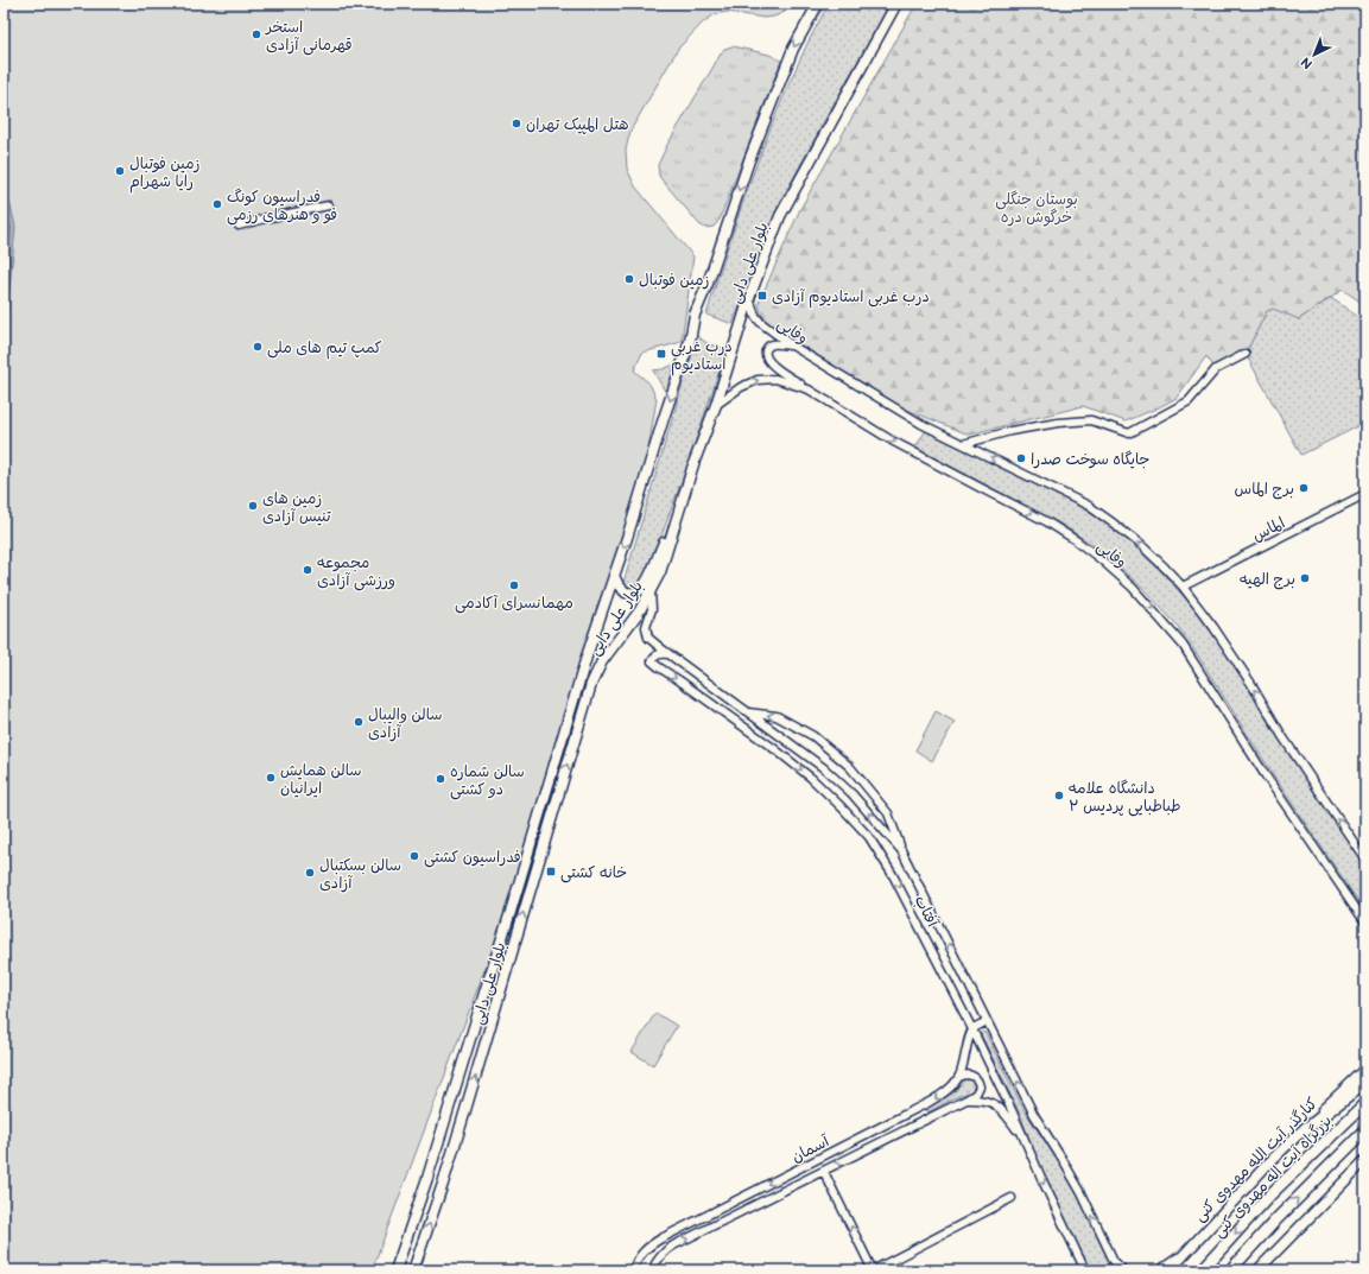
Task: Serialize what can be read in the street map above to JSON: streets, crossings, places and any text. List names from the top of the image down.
{
  "streets": {
    "highway": ["بزرگراه آیت اله مهدوی کنی"],
    "main road": ["بلوار علی دایی", "کنارگذر آیت الله مهدوی کنی"],
    "street": [
      "وفایی",
      "الماس",
      "آفتاب",
      "آسمان"
    ]
  },
  "crossings": [
    ["بلوار علی دایی", "وفایی"],
    ["بلوار علی دایی", "آفتاب"],
    ["وفایی", "الماس"],
    ["آفتاب", "آسمان"]
  ],
  "parks": ["بوستان جنگلی خرگوش دره"],
  "places": {
    "other": [
      "استخر قهرمانی آزادی",
      "هتل المپیک تهران",
      "زمین فوتبال رایا شهرام",
      "فدراسیون کونگ فو و هنرهای رزمی",
      "زمین فوتبال",
      "کمپ تیم های ملی",
      "جایگاه سوخت صدرا",
      "برج الماس",
      "زمین های تنیس آزادی",
      "مجموعه ورزشی آزادی",
      "برج الهیه",
      "مهمانسرای آکادمی",
      "سالن والیبال آزادی",
      "سالن همایش ایرانیان",
      "سالن شماره دو کشتی",
      "دانشگاه علامه طباطبایی پردیس ۲",
      "فدراسیون کشتی",
      "سالن بسکتبال آزادی"
    ],
    "transit": ["درب غربی استادیوم آزادی", "درب غربی استادیوم", "خانه کشتی"]
  },
  "north": "bottom left"
}
